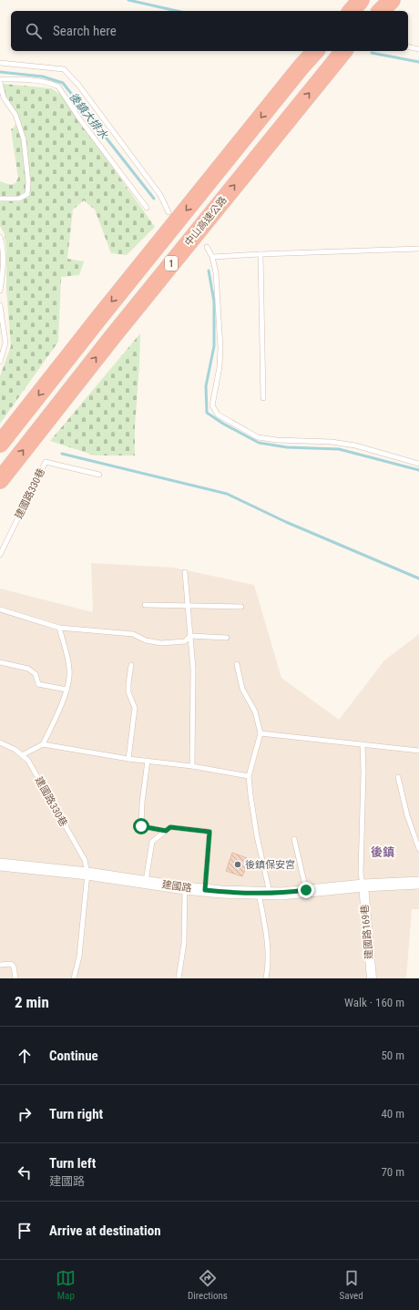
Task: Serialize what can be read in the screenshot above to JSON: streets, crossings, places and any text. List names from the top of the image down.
{
  "streets": {
    "highway": ["中山高速公路", "1"],
    "street": ["建國路", "建國路169巷"],
    "lane": ["建國路330巷"]
  },
  "crossings": [
    ["建國路330巷", "建國路"],
    ["建國路", "建國路169巷"]
  ],
  "districts": ["後鎮"],
  "water": ["後鎮大排水"],
  "places": ["後鎮保安宮"],
  "page": {
    "search": "Search here",
    "heading": ["2 min", "Walk · 160 m"],
    "list": [
      ["Continue", "50 m"],
      ["Turn right", "40 m"],
      ["Turn left", "建國路", "70 m"],
      "Arrive at destination"
    ],
    "nav": ["Map", "Directions", "Saved"]
  }
}
